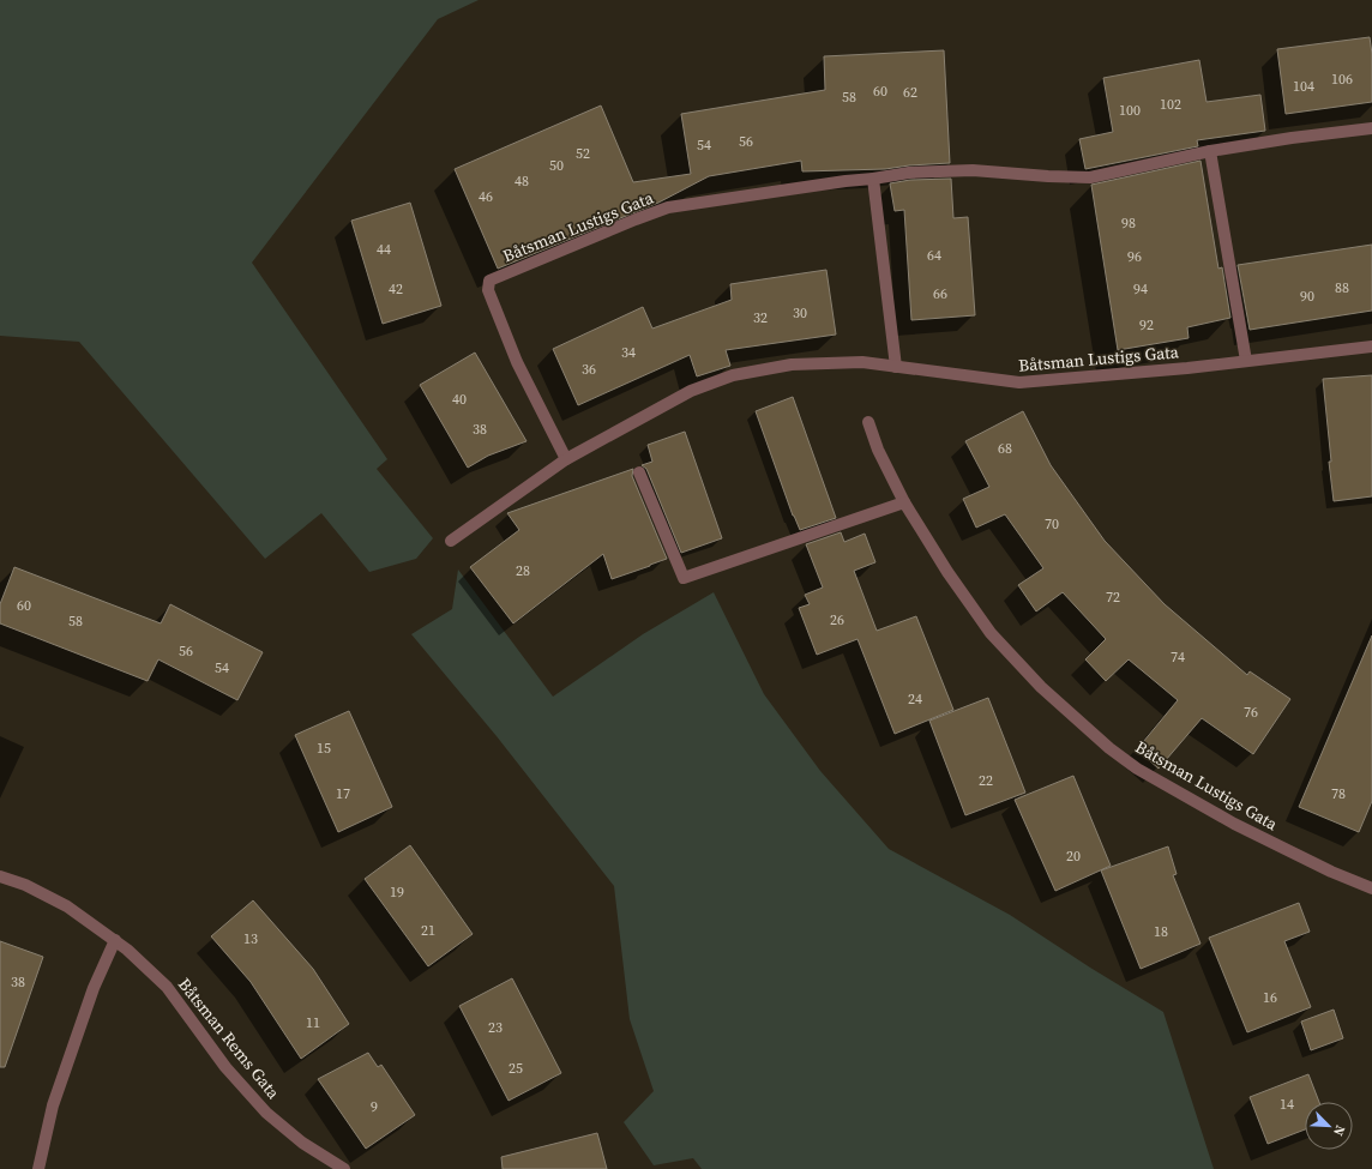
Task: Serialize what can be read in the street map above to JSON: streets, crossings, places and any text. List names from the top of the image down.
{
  "streets": {
    "street": ["Båtsman Lustigs Gata", "Båtsman Rems Gata"]
  },
  "house_numbers": [
    "106",
    "104",
    "60",
    "62",
    "58",
    "102",
    "100",
    "56",
    "54",
    "52",
    "50",
    "48",
    "46",
    "98",
    "44",
    "64",
    "96",
    "88",
    "42",
    "94",
    "66",
    "90",
    "30",
    "32",
    "92",
    "34",
    "36",
    "40",
    "38",
    "68",
    "70",
    "28",
    "72",
    "60",
    "26",
    "58",
    "56",
    "74",
    "54",
    "24",
    "76",
    "15",
    "22",
    "17",
    "78",
    "20",
    "19",
    "21",
    "18",
    "13",
    "38",
    "16",
    "11",
    "23",
    "25",
    "14",
    "9"
  ],
  "north": "bottom right"
}
